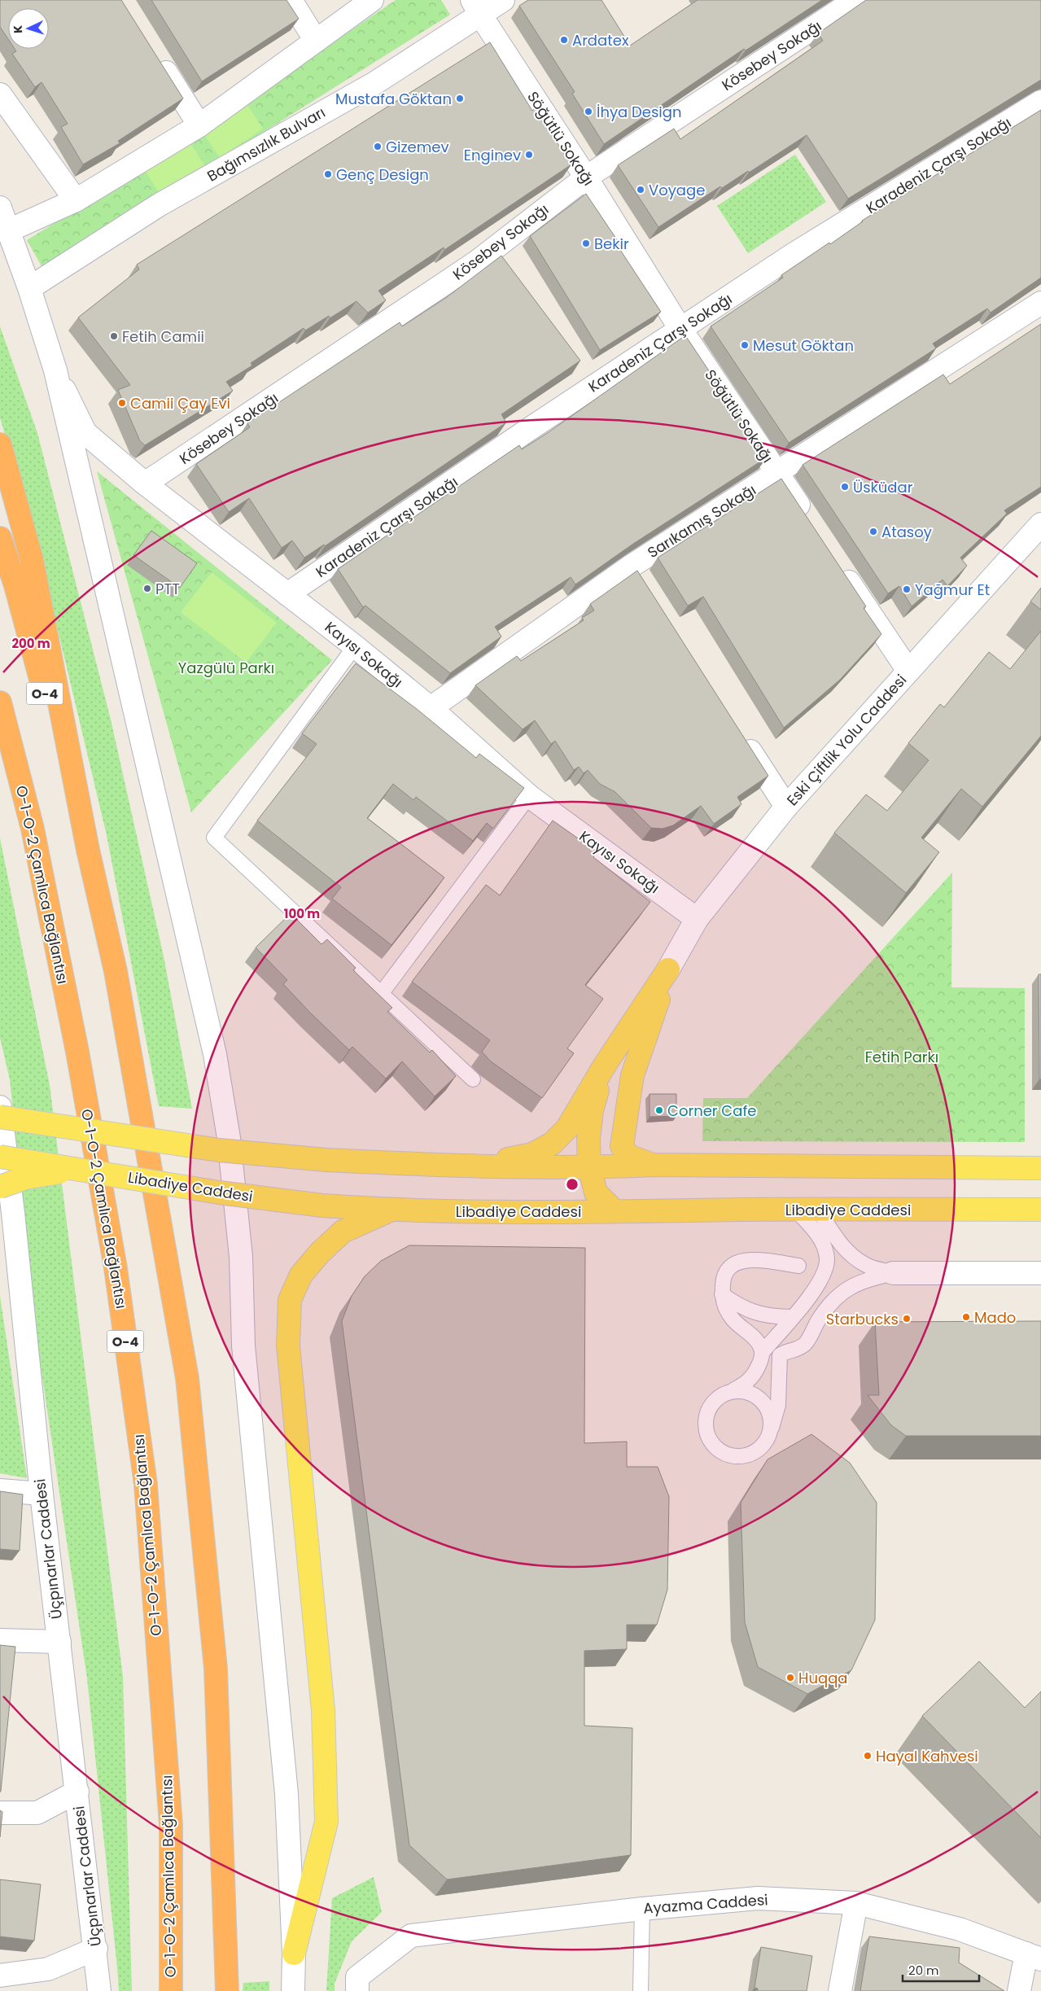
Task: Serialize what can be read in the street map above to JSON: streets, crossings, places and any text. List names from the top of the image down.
{
  "streets": {
    "highway": ["O-4", "O-1-O-2 Çamlıca Bağlantısı"],
    "main road": ["Libadiye Caddesi"],
    "street": [
      "Kösebey Sokağı",
      "Söğütlü Sokağı",
      "Bağımsızlık Bulvarı",
      "Karadeniz Çarşı Sokağı",
      "Sarıkamış Sokağı",
      "Kayısı Sokağı",
      "Eski Çiftlik Yolu Caddesi",
      "Üçpınarlar Caddesi",
      "Ayazma Caddesi"
    ]
  },
  "crossings": [
    ["Kösebey Sokağı", "Söğütlü Sokağı"],
    ["Kösebey Sokağı", "Kayısı Sokağı"],
    ["Söğütlü Sokağı", "Bağımsızlık Bulvarı"],
    ["Söğütlü Sokağı", "Karadeniz Çarşı Sokağı"],
    ["Söğütlü Sokağı", "Sarıkamış Sokağı"],
    ["Karadeniz Çarşı Sokağı", "Kayısı Sokağı"],
    ["Sarıkamış Sokağı", "Kayısı Sokağı"],
    ["Kayısı Sokağı", "Eski Çiftlik Yolu Caddesi"]
  ],
  "parks": ["Yazgülü Parkı", "Fetih Parkı"],
  "places": [
    "Ardatex",
    "Mustafa Göktan",
    "İhya Design",
    "Gizemev",
    "Enginev",
    "Genç Design",
    "Voyage",
    "Bekir",
    "Fetih Camii",
    "Mesut Göktan",
    "Camii Çay Evi",
    "Üsküdar",
    "Atasoy",
    "PTT",
    "Yağmur Et",
    "Corner Cafe",
    "Mado",
    "Starbucks",
    "Huqqa",
    "Hayal Kahvesi"
  ],
  "scale_bar": "20 m",
  "north": "left",
  "rings": ["200 m", "100 m"]
}
